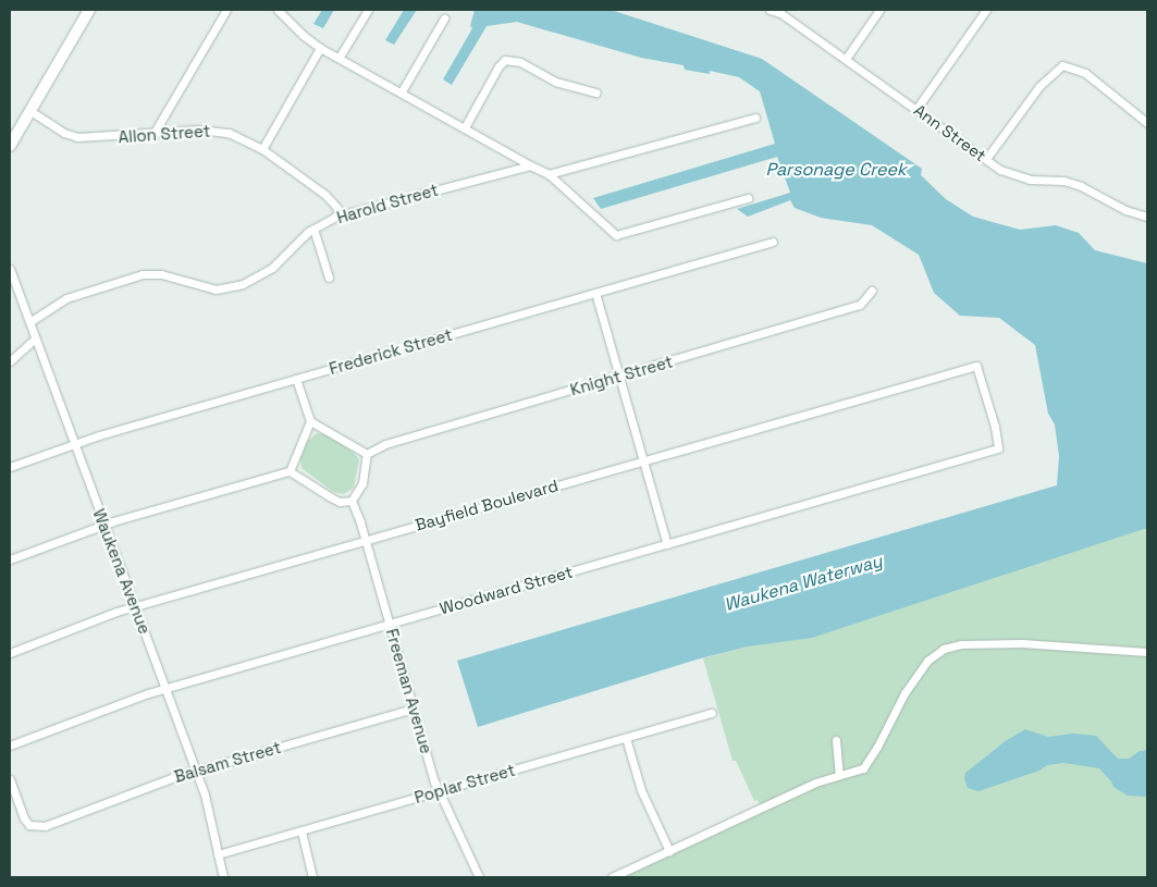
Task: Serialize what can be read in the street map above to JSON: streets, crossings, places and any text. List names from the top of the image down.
{
  "streets": {
    "street": [
      "Ann Street",
      "Allon Street",
      "Harold Street",
      "Frederick Street",
      "Knight Street",
      "Bayfield Boulevard",
      "Waukena Avenue",
      "Woodward Street",
      "Freeman Avenue",
      "Balsam Street",
      "Poplar Street"
    ]
  },
  "crossings": [
    ["Allon Street", "Harold Street"],
    ["Harold Street", "Waukena Avenue"],
    ["Frederick Street", "Waukena Avenue"],
    ["Bayfield Boulevard", "Waukena Avenue"],
    ["Bayfield Boulevard", "Woodward Street"],
    ["Bayfield Boulevard", "Freeman Avenue"],
    ["Waukena Avenue", "Woodward Street"],
    ["Waukena Avenue", "Balsam Street"],
    ["Waukena Avenue", "Poplar Street"],
    ["Woodward Street", "Freeman Avenue"],
    ["Freeman Avenue", "Balsam Street"],
    ["Freeman Avenue", "Poplar Street"]
  ],
  "water": ["Parsonage Creek", "Waukena Waterway"]
}
